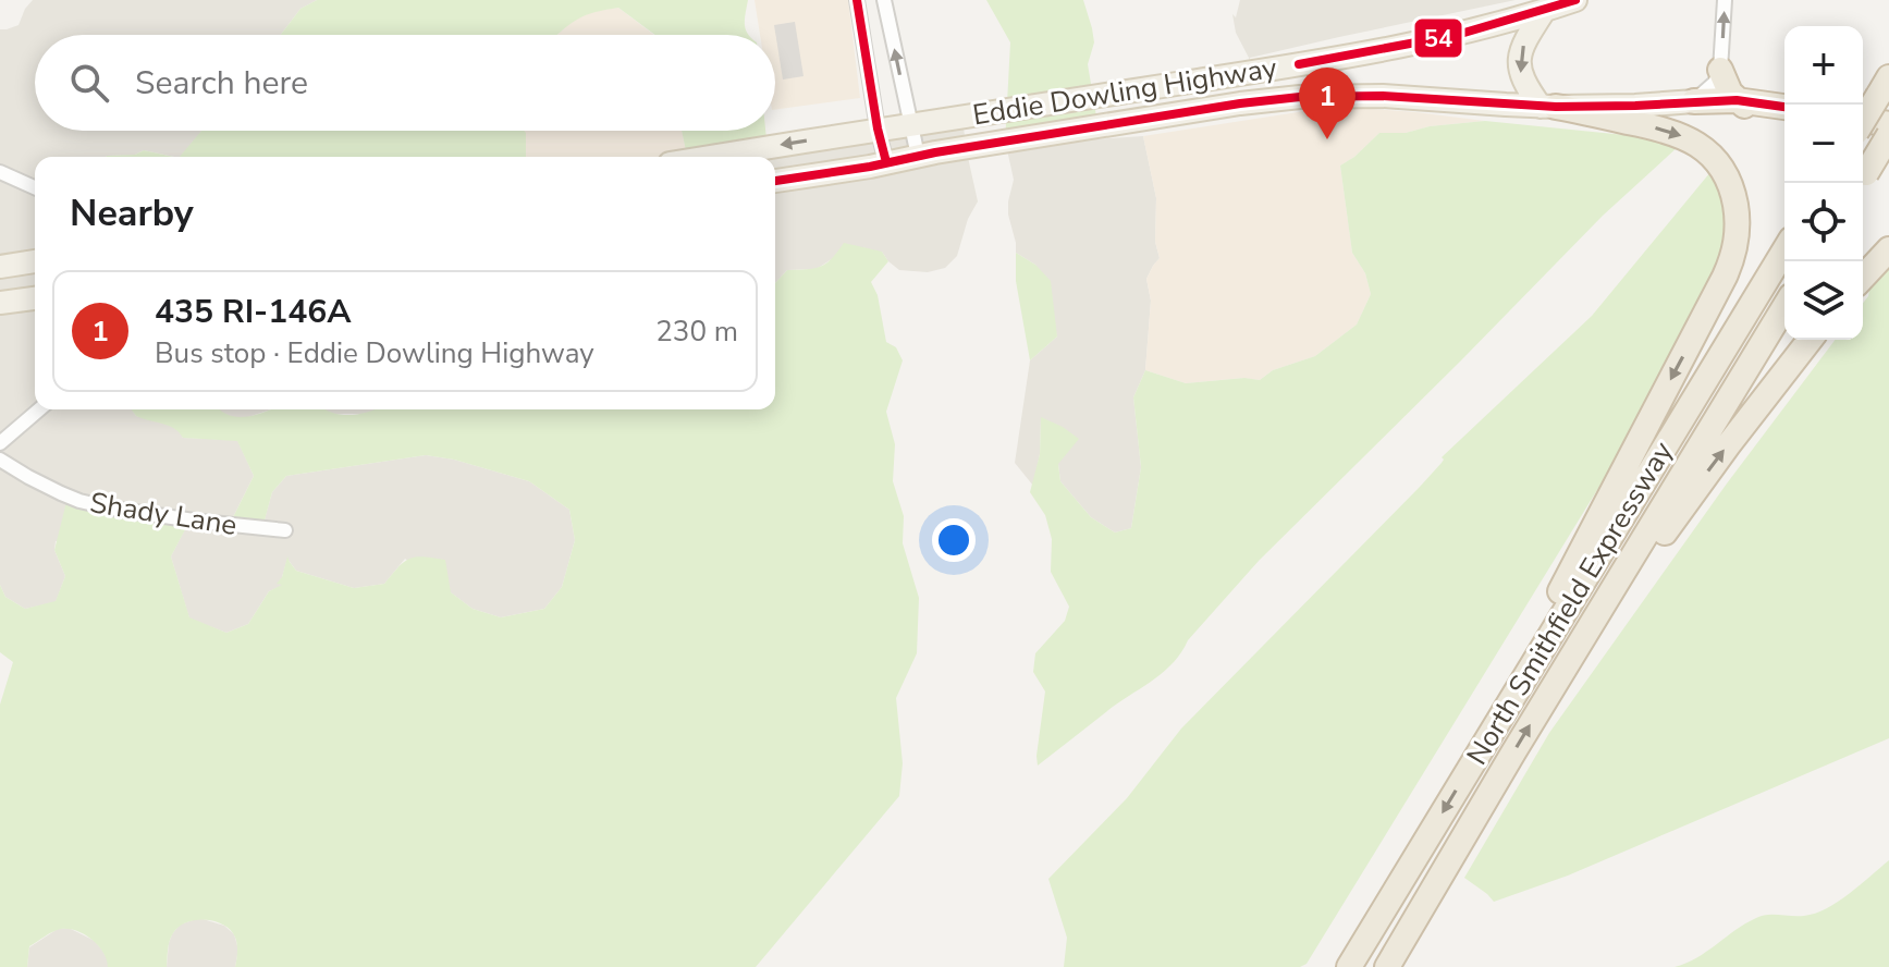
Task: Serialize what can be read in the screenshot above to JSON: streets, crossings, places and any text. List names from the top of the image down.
{
  "streets": {
    "highway": ["North Smithfield Expressway"],
    "main road": ["Eddie Dowling Highway"],
    "street": ["Shady Lane"]
  },
  "lines": ["transit line 54"],
  "page": {
    "map_buttons": ["+", "−"],
    "search": "Search here",
    "pins": "1",
    "heading": "Nearby",
    "list": [
      {
        "mark": "1",
        "name": "435 RI-146A",
        "note": "Bus stop · Eddie Dowling Highway",
        "value": "230 m"
      }
    ]
  }
}
